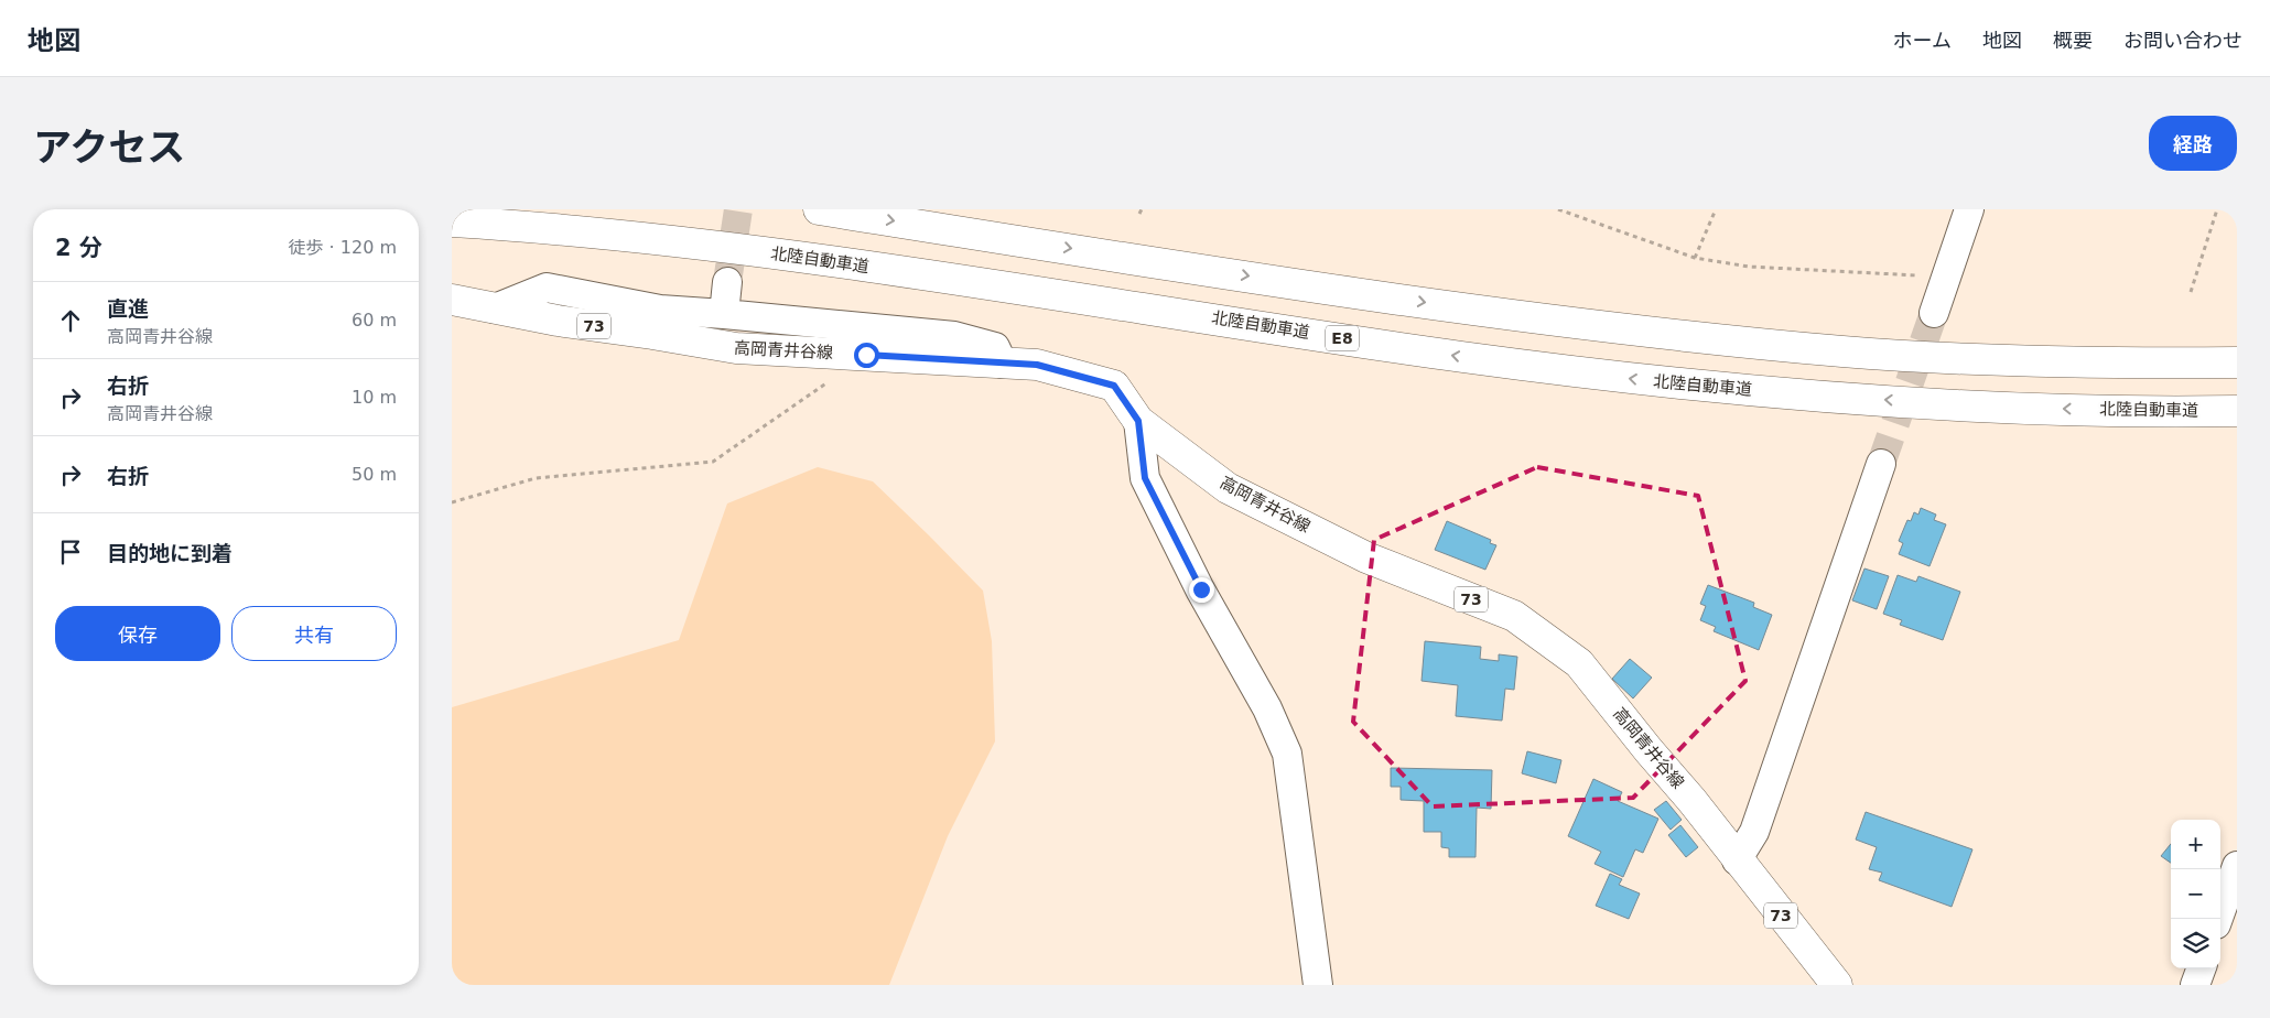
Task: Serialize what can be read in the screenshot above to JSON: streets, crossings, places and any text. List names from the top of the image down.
{
  "streets": {
    "main road": [
      "北陸自動車道",
      "73",
      "E8",
      "高岡青井谷線"
    ]
  },
  "page": {
    "header": "地図",
    "nav": [
      "ホーム",
      "地図",
      "概要",
      "お問い合わせ"
    ],
    "title": "アクセス",
    "buttons": [
      "経路",
      ["保存", "共有"]
    ],
    "heading": ["2 分", "徒歩 · 120 m"],
    "list": [
      ["直進", "高岡青井谷線", "60 m"],
      ["右折", "高岡青井谷線", "10 m"],
      ["右折", "50 m"],
      "目的地に到着"
    ],
    "map_buttons": ["+", "−"]
  }
}
